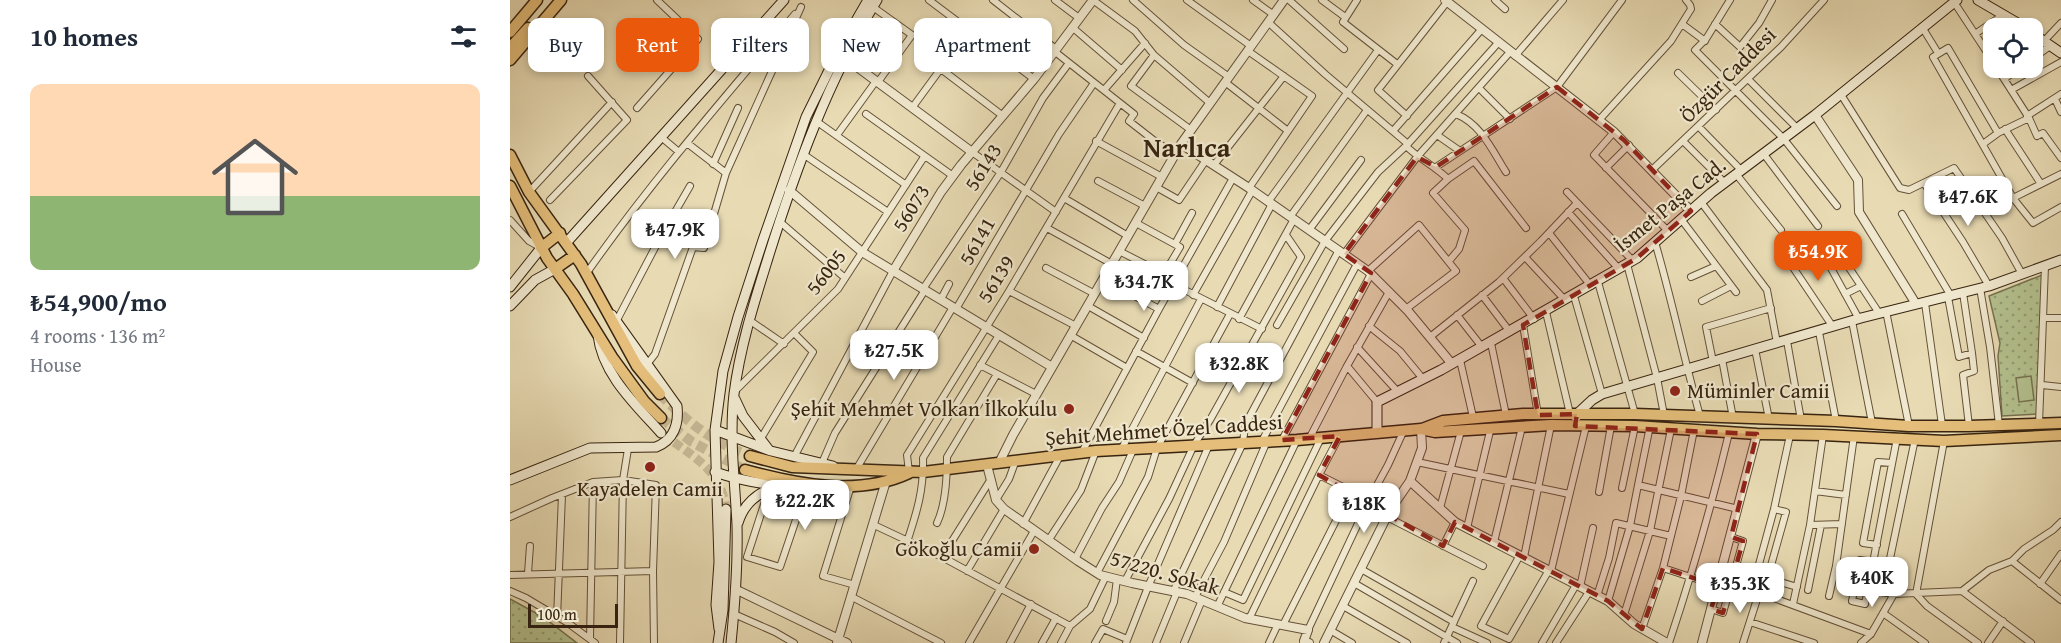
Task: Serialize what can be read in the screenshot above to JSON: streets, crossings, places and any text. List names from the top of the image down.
{
  "streets": {
    "main road": ["İsmet Paşa Cad.", "Şehit Mehmet Özel Caddesi"],
    "street": [
      "Özgür Caddesi",
      "56143",
      "56073",
      "56141",
      "56005",
      "56139",
      "57220. Sokak"
    ]
  },
  "crossings": [
    ["56139", "Şehit Mehmet Özel Caddesi"],
    ["Şehit Mehmet Özel Caddesi", "57220. Sokak"]
  ],
  "districts": ["Narlıca"],
  "places": [
    "Müminler Camii",
    "Şehit Mehmet Volkan İlkokulu",
    "Kayadelen Camii",
    "Gökoğlu Camii"
  ],
  "scale_bar": "100 m",
  "page": {
    "heading": "10 homes",
    "chip": [
      "Buy",
      "Rent",
      "Filters",
      "New",
      "Apartment"
    ],
    "list": [
      {
        "name": "₺54,900/mo",
        "note": "4 rooms · 136 m² · House"
      }
    ],
    "price": [
      "₺47.6K",
      "₺47.9K",
      "₺54.9K",
      "₺34.7K",
      "₺27.5K",
      "₺32.8K",
      "₺22.2K",
      "₺18K",
      "₺40K",
      "₺35.3K"
    ],
    "scale": "100 m"
  }
}
